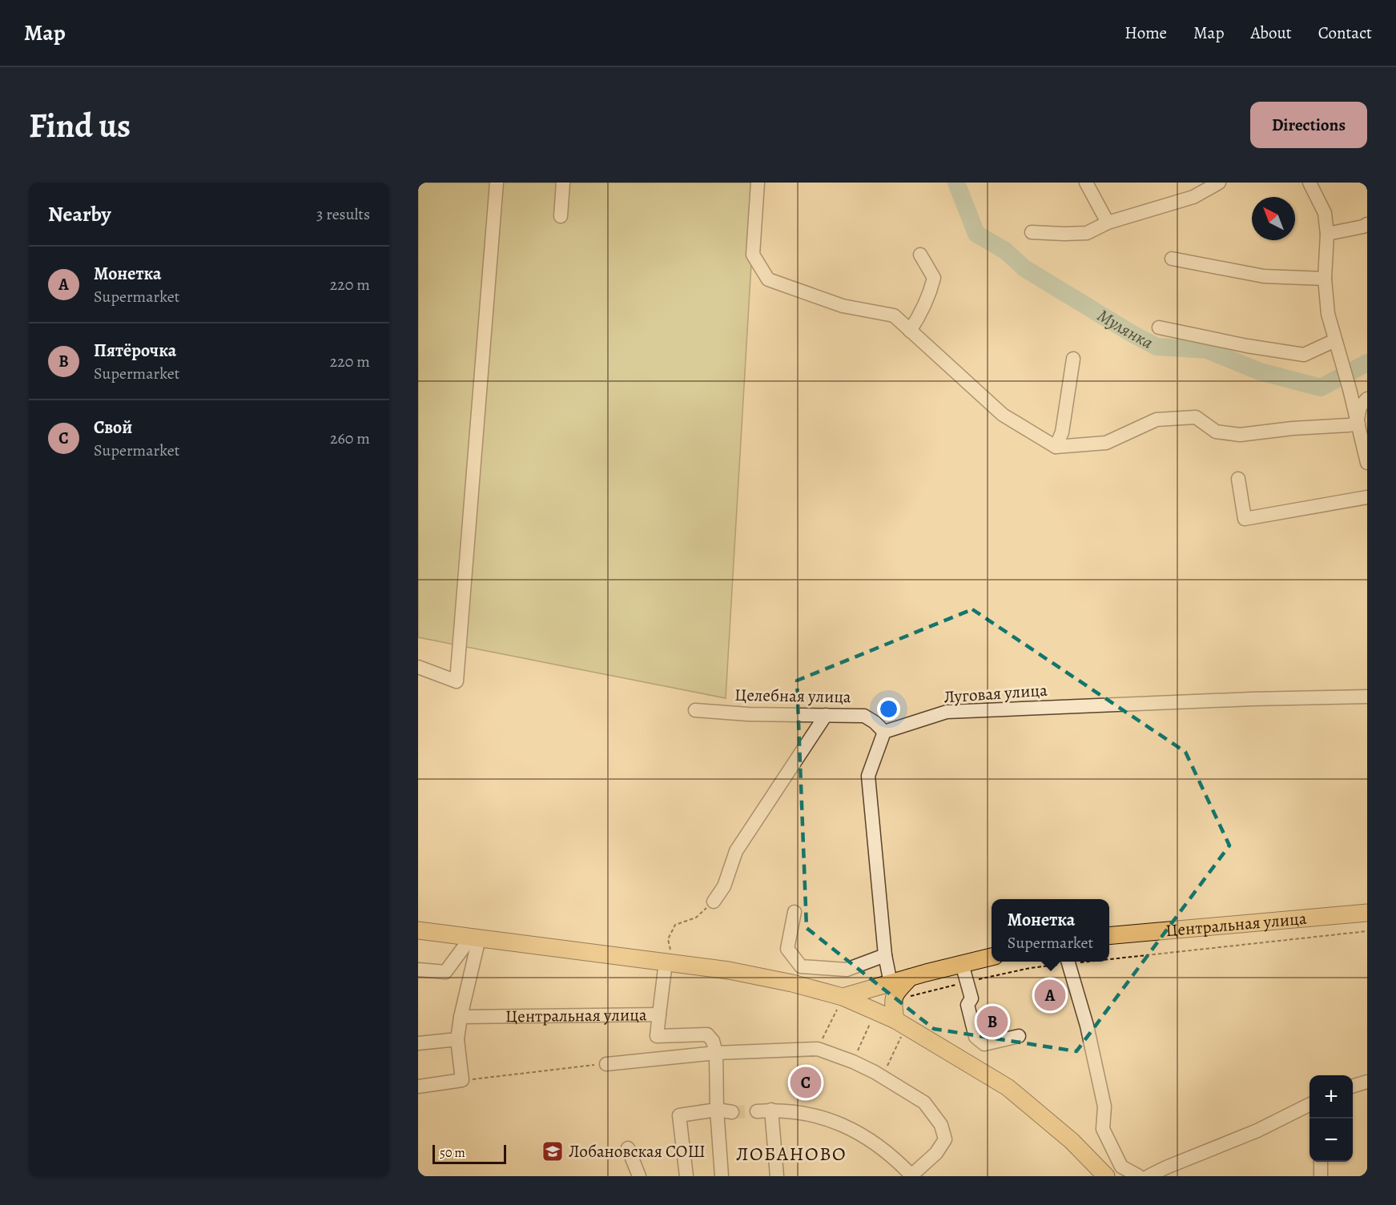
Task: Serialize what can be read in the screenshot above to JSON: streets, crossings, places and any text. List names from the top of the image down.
{
  "streets": {
    "main road": ["Центральная улица"],
    "street": ["Луговая улица", "Целебная улица"]
  },
  "crossings": [
    ["Луговая улица", "Целебная улица"]
  ],
  "districts": ["ЛОБАНОВО"],
  "water": ["Мулянка"],
  "places": {
    "school or university": ["Лобановская СОШ"]
  },
  "scale_bar": "50 m",
  "north": "top left",
  "page": {
    "header": "Map",
    "nav": [
      "Home",
      "Map",
      "About",
      "Contact"
    ],
    "buttons": "Directions",
    "title": "Find us",
    "heading": ["Nearby", "3 results"],
    "list": [
      {
        "mark": "A",
        "name": "Монетка",
        "note": "Supermarket",
        "value": "220 m"
      },
      {
        "mark": "B",
        "name": "Пятёрочка",
        "note": "Supermarket",
        "value": "220 m"
      },
      {
        "mark": "C",
        "name": "Свой",
        "note": "Supermarket",
        "value": "260 m"
      }
    ],
    "popup": ["Монетка", "Supermarket"],
    "pins": ["A", "B", "C"],
    "map_buttons": ["+", "−"],
    "scale": "50 m"
  }
}
